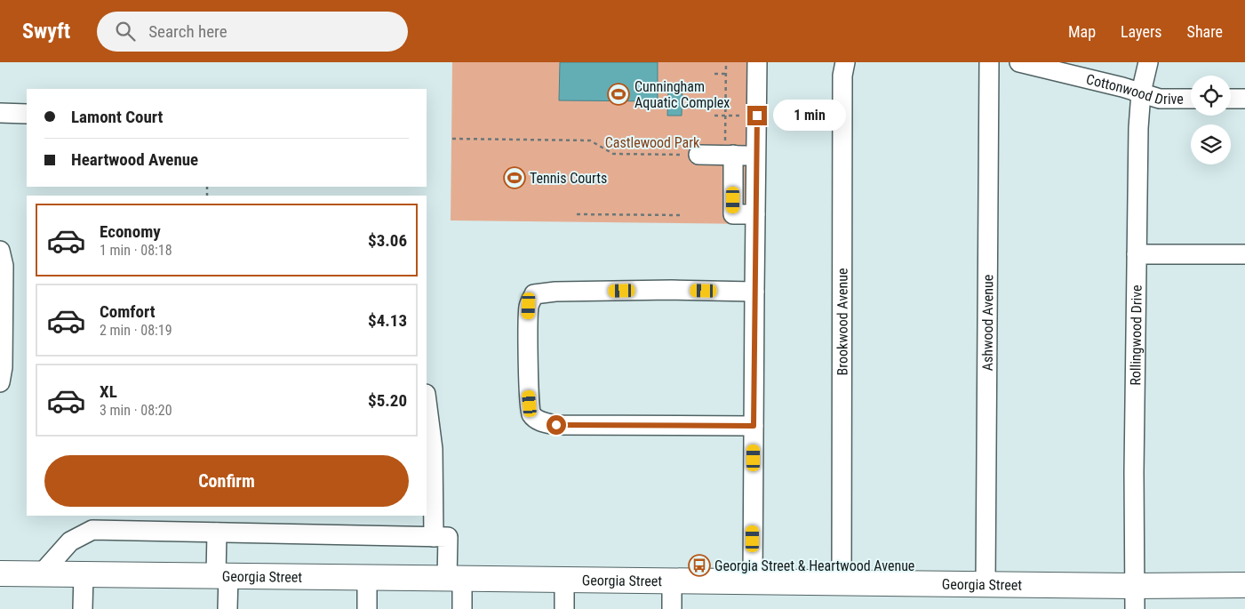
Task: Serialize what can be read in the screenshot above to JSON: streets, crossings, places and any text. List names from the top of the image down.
{
  "streets": {
    "main road": ["Georgia Street"],
    "street": [
      "Cottonwood Drive",
      "Brookwood Avenue",
      "Ashwood Avenue",
      "Rollingwood Drive"
    ]
  },
  "crossings": [
    ["Cottonwood Drive", "Rollingwood Drive"],
    ["Brookwood Avenue", "Georgia Street"],
    ["Ashwood Avenue", "Georgia Street"],
    ["Rollingwood Drive", "Georgia Street"]
  ],
  "parks": ["Castlewood Park"],
  "places": {
    "sports": ["Cunningham Aquatic Complex", "Tennis Courts"],
    "bus stop": ["Georgia Street & Heartwood Avenue"]
  },
  "page": {
    "header": "Swyft",
    "search": "Search here",
    "nav": ["Map", "Layers", "Share"],
    "banner": ["Lamont Court", "Heartwood Avenue"],
    "bubble": "1 min",
    "list": [
      {
        "name": "Economy",
        "note": "1 min · 08:18",
        "value": "$3.06"
      },
      {
        "name": "Comfort",
        "note": "2 min · 08:19",
        "value": "$4.13"
      },
      {
        "name": "XL",
        "note": "3 min · 08:20",
        "value": "$5.20"
      }
    ],
    "buttons": "Confirm"
  }
}
